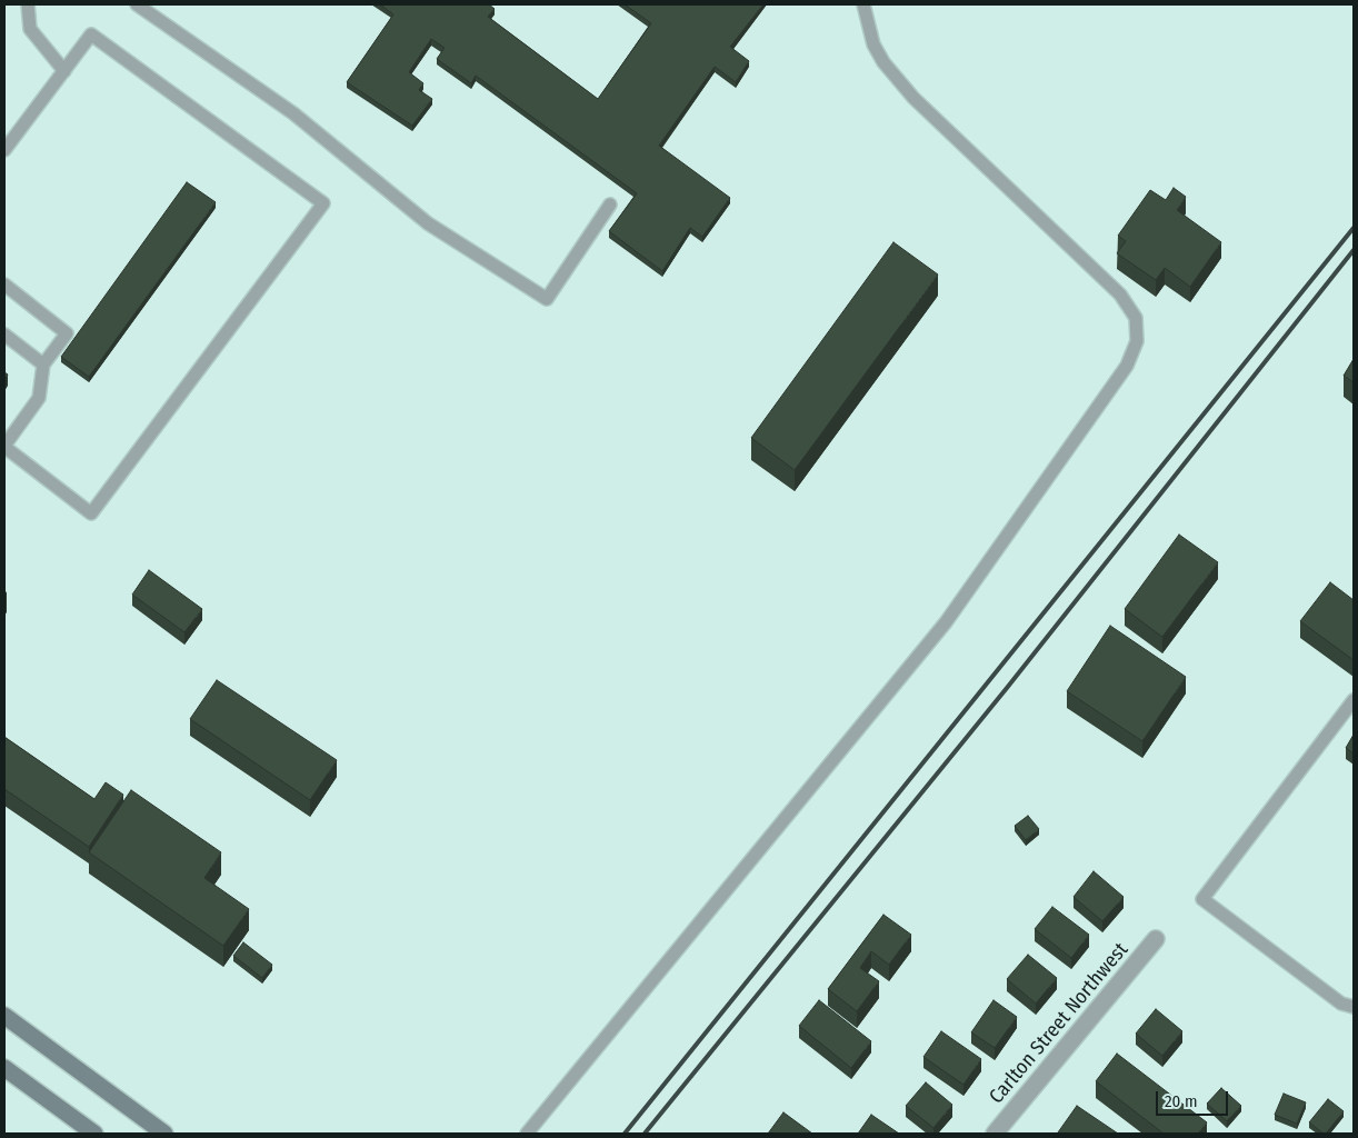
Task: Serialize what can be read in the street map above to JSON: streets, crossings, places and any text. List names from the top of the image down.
{
  "streets": {
    "street": ["Carlton Street Northwest"]
  },
  "scale_bar": "20 m"
}
